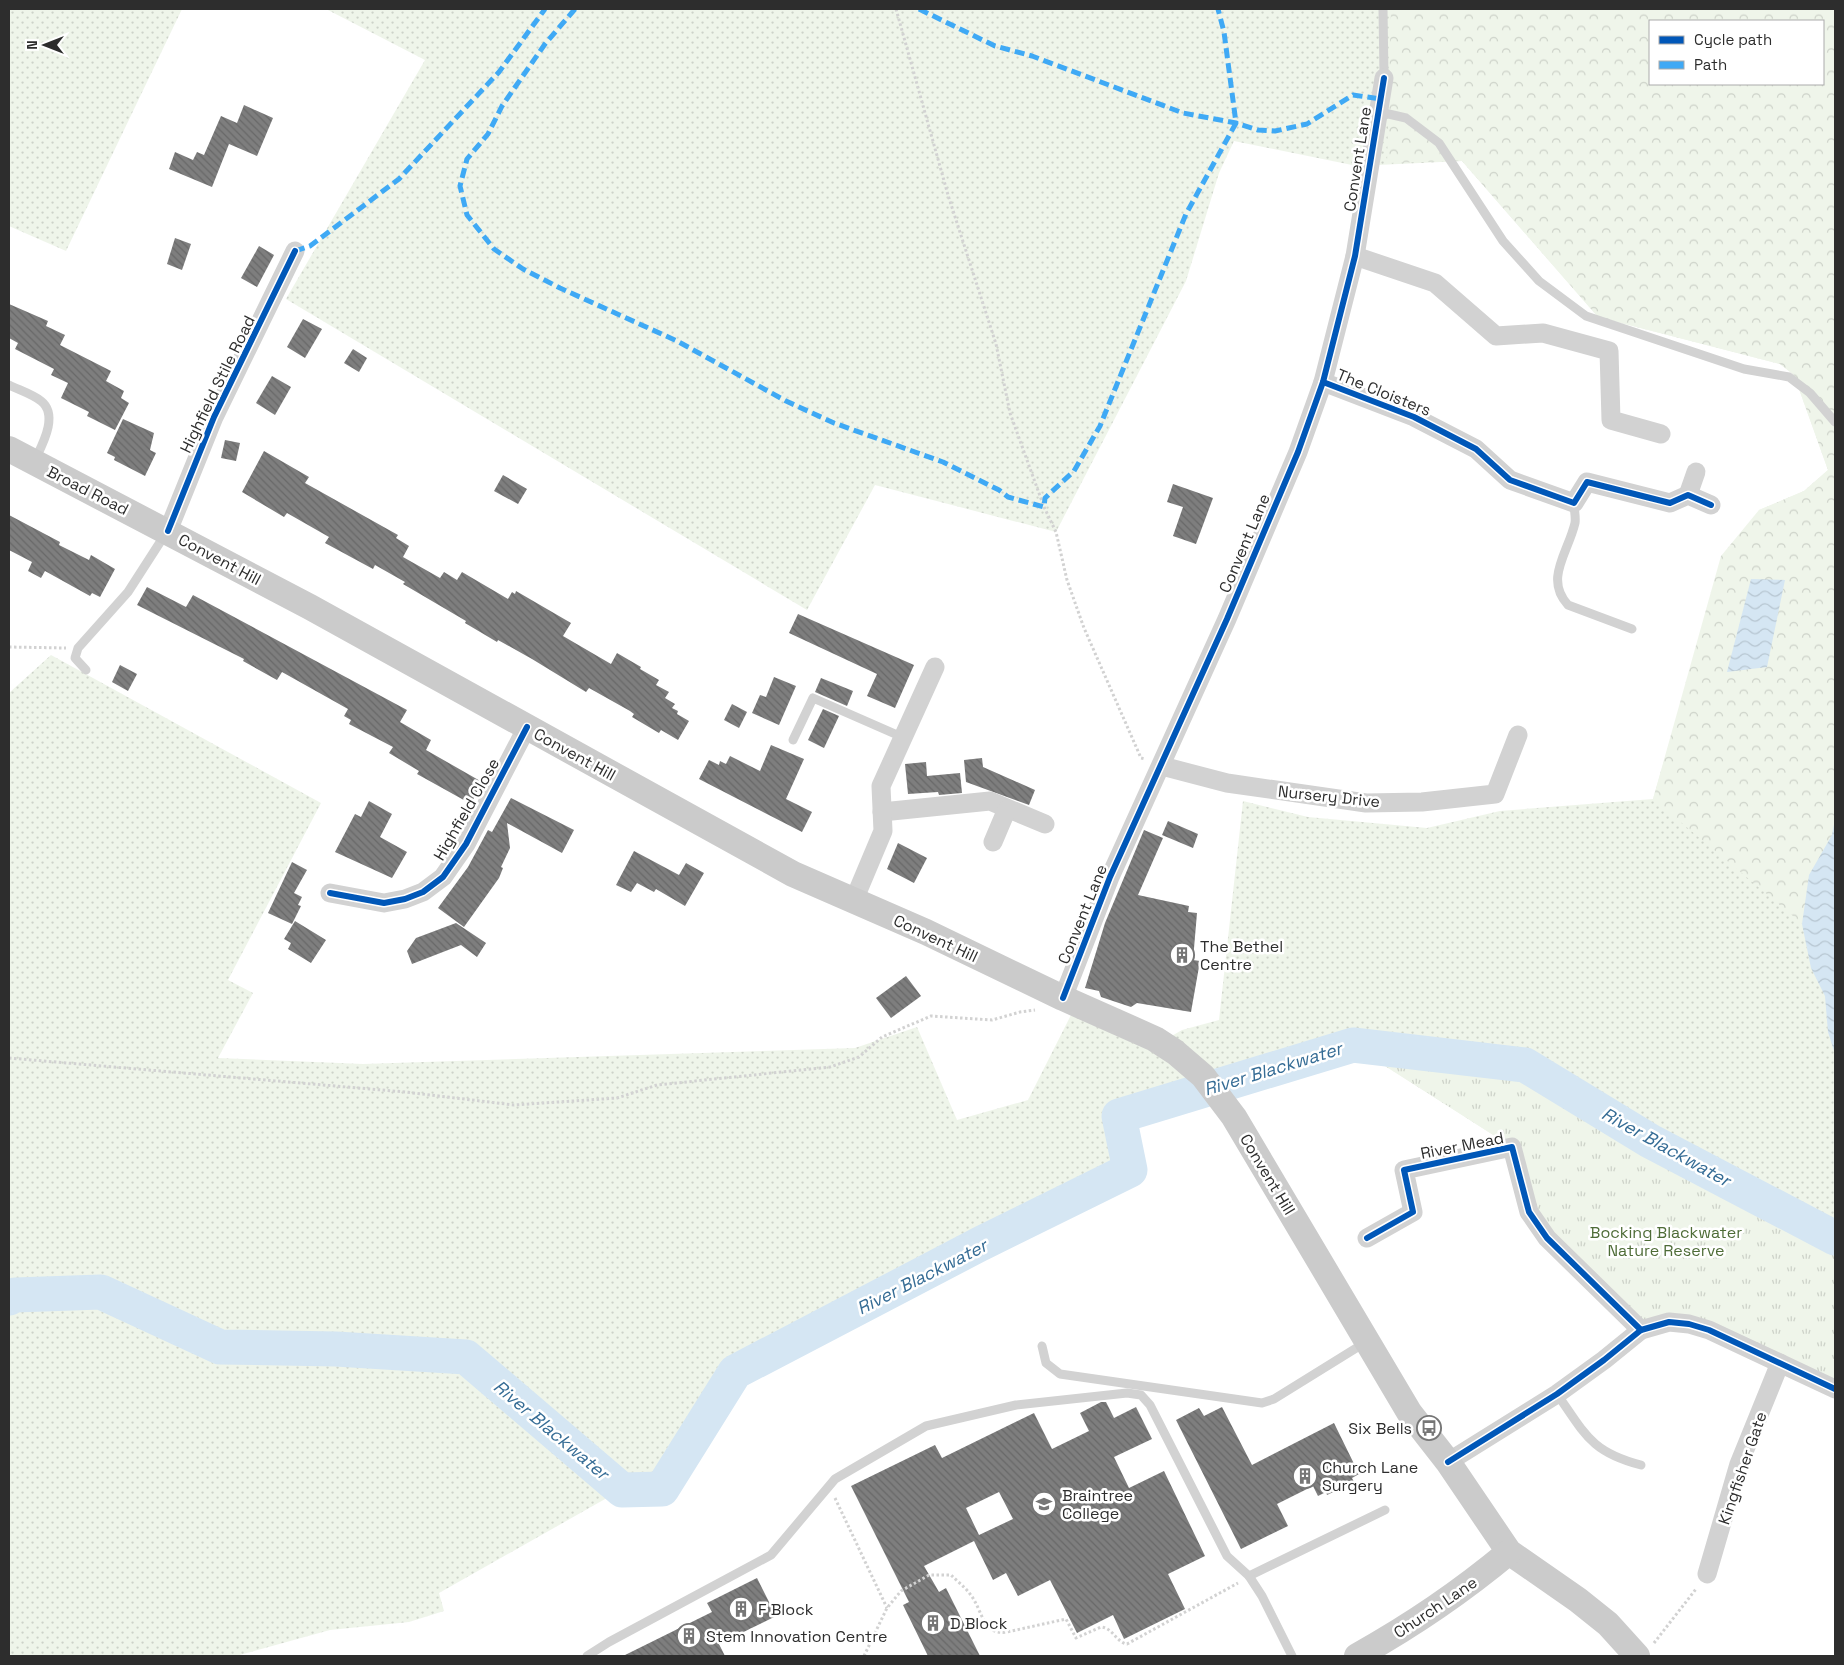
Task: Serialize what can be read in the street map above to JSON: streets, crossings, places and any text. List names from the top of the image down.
{
  "streets": {
    "main road": ["Broad Road", "Convent Hill", "Church Lane"],
    "street": [
      "Convent Lane",
      "Highfield Stile Road",
      "The Cloisters",
      "Nursery Drive",
      "Highfield Close",
      "River Mead",
      "Kingfisher Gate"
    ]
  },
  "crossings": [
    ["Convent Lane", "The Cloisters"],
    ["Convent Lane", "Convent Hill"],
    ["Convent Lane", "Nursery Drive"],
    ["Highfield Stile Road", "Broad Road"],
    ["Highfield Stile Road", "Convent Hill"],
    ["Broad Road", "Convent Hill"],
    ["Convent Hill", "Highfield Close"],
    ["Convent Hill", "Church Lane"]
  ],
  "water": ["River Blackwater"],
  "parks": ["Bocking Blackwater Nature Reserve"],
  "places": {
    "building": [
      "The Bethel Centre",
      "Church Lane Surgery",
      "F Block",
      "D Block",
      "Stem Innovation Centre"
    ],
    "bus stop": ["Six Bells"],
    "school or university": ["Braintree College"]
  },
  "legend": ["Cycle path", "Path"],
  "north": "left"
}
